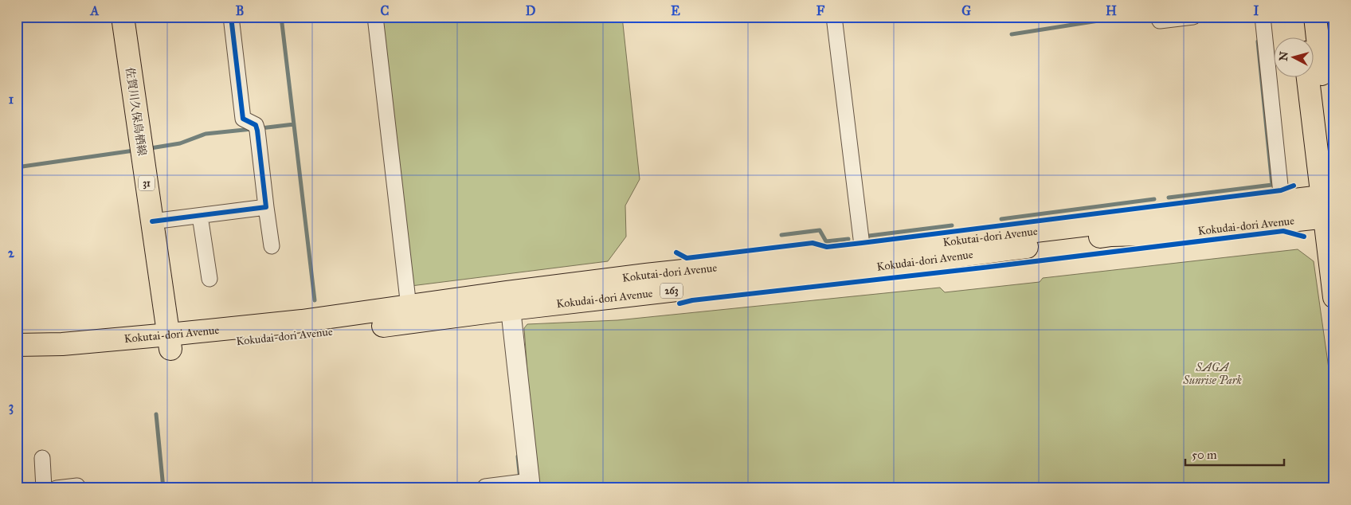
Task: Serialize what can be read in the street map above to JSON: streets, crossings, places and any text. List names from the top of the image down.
{
  "streets": {
    "main road": [
      "佐賀川久保鳥栖線",
      "31",
      "Kokudai-dori Avenue",
      "Kokutai-dori Avenue",
      "263"
    ]
  },
  "crossings": [
    ["佐賀川久保鳥栖線", "Kokudai-dori Avenue"],
    ["佐賀川久保鳥栖線", "Kokutai-dori Avenue"],
    ["Kokudai-dori Avenue", "Kokutai-dori Avenue"]
  ],
  "parks": ["SAGA Sunrise Park"],
  "scale_bar": "50 m",
  "north": "left",
  "grid": {
    "columns": [
      "A",
      "B",
      "C",
      "D",
      "E",
      "F",
      "G",
      "H",
      "I"
    ],
    "rows": ["1", "2", "3"]
  }
}
